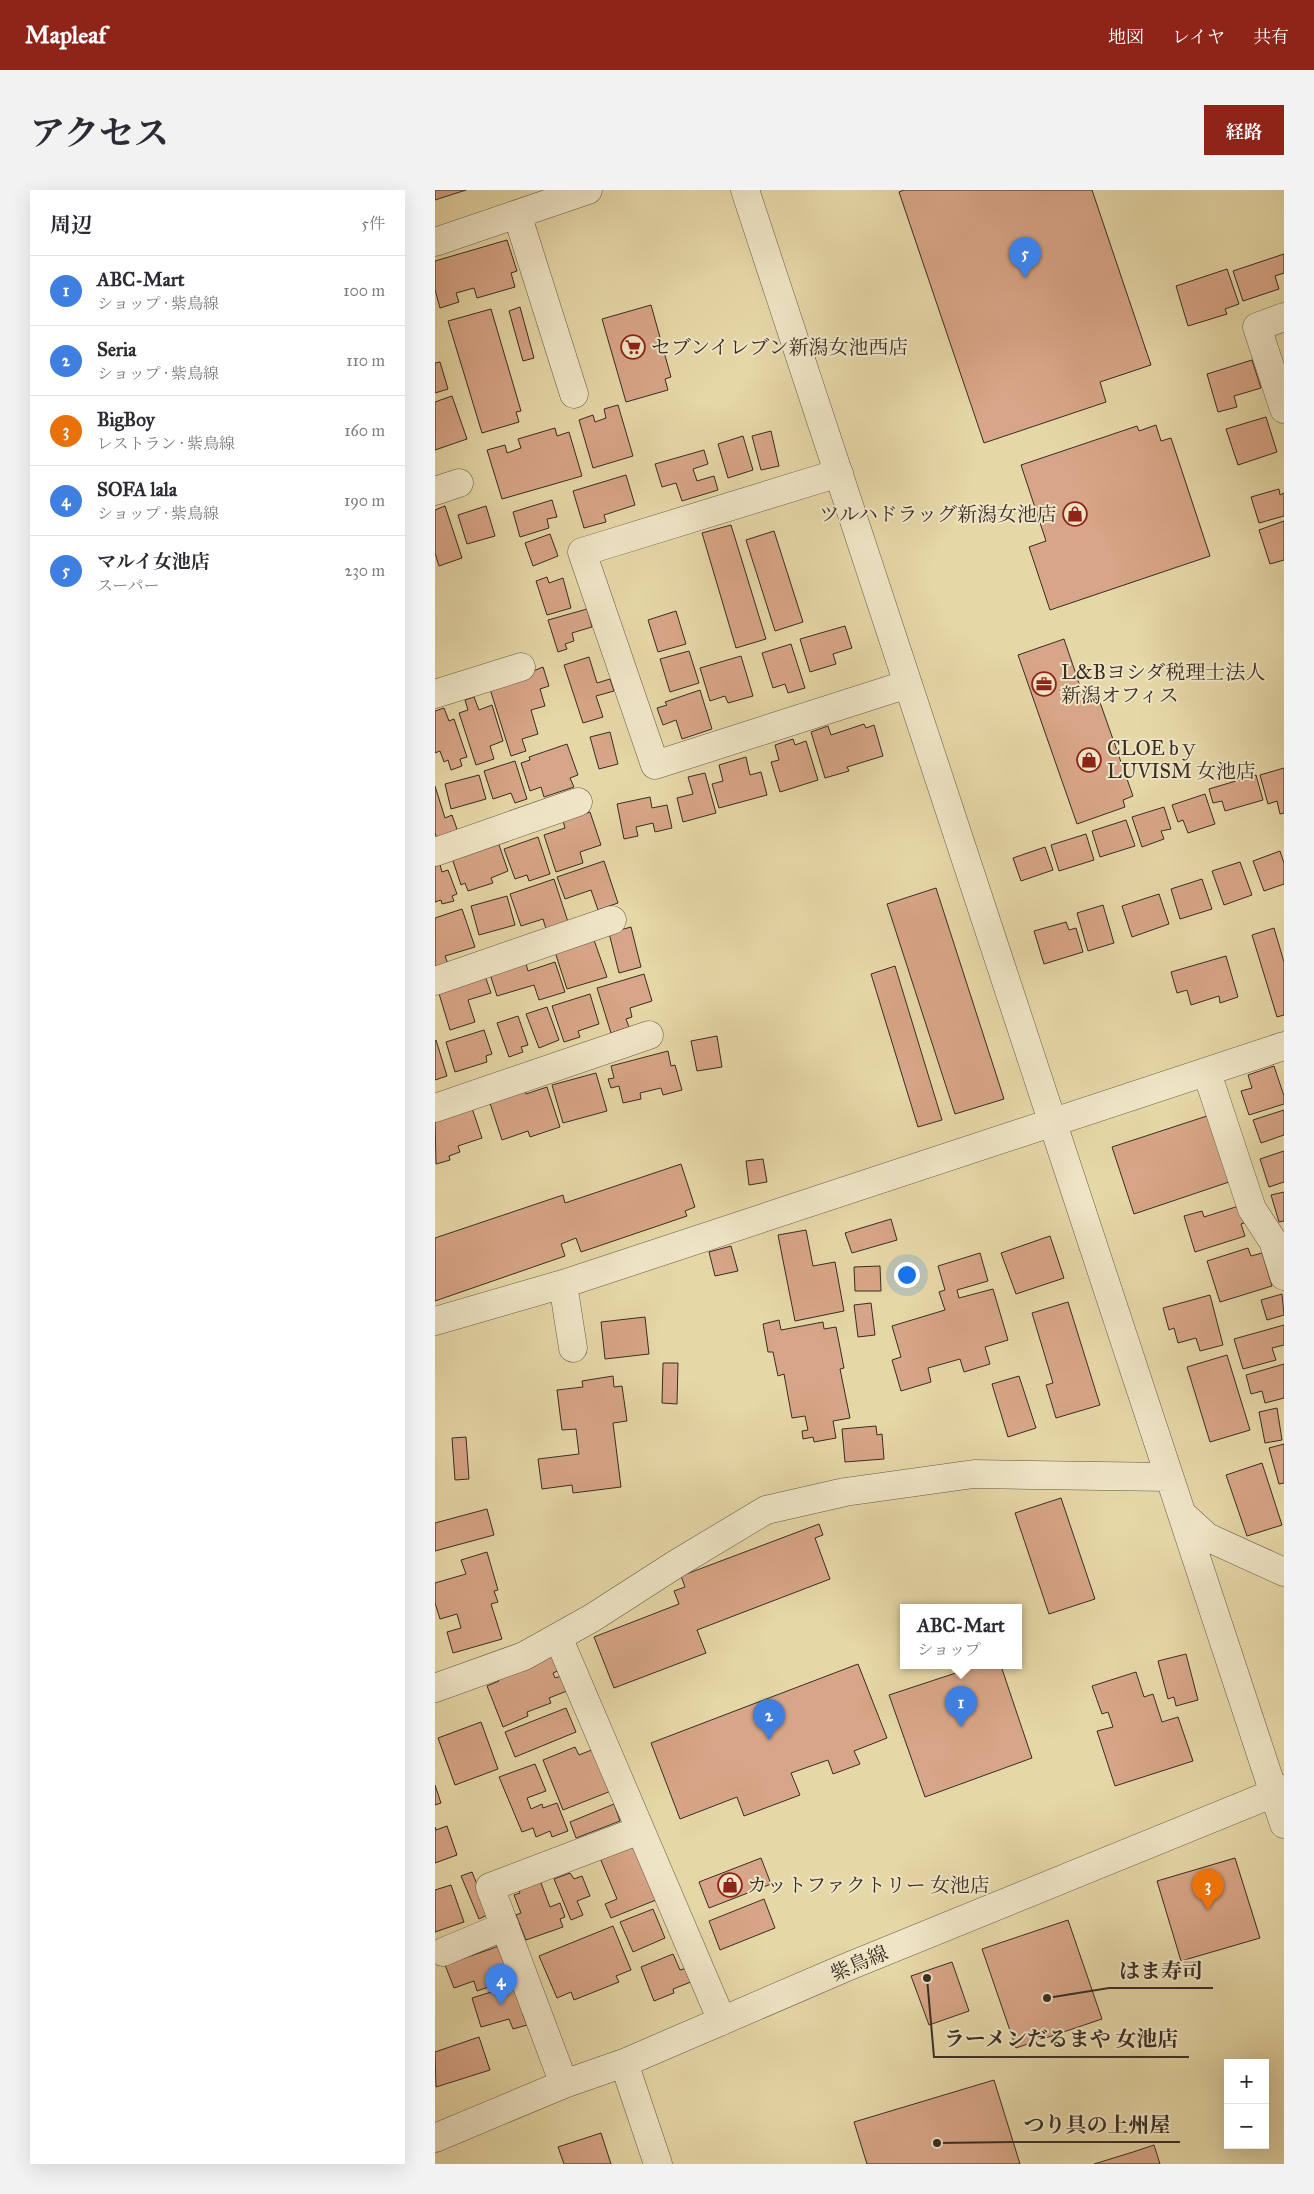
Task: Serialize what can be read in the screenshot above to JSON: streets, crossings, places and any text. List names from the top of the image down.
{
  "streets": {
    "street": ["紫鳥線"]
  },
  "places": {
    "supermarket": ["セブンイレブン新潟女池西店"],
    "shop": ["ツルハドラッグ新潟女池店", "CLOE bｙ LUVISM 女池店", "カットファクトリー 女池店"],
    "office": ["L&Bヨシダ税理士法人 新潟オフィス"],
    "other": ["ラーメンだるまや 女池店", "はま寿司", "つり具の上州屋"]
  },
  "page": {
    "header": "Mapleaf",
    "nav": ["地図", "レイヤ", "共有"],
    "title": "アクセス",
    "buttons": "経路",
    "heading": ["周辺", "5件"],
    "pins": [
      "5",
      "1",
      "2",
      "3",
      "4"
    ],
    "list": [
      {
        "mark": "1",
        "name": "ABC-Mart",
        "note": "ショップ · 紫鳥線",
        "value": "100 m"
      },
      {
        "mark": "2",
        "name": "Seria",
        "note": "ショップ · 紫鳥線",
        "value": "110 m"
      },
      {
        "mark": "3",
        "name": "BigBoy",
        "note": "レストラン · 紫鳥線",
        "value": "160 m"
      },
      {
        "mark": "4",
        "name": "SOFA lala",
        "note": "ショップ · 紫鳥線",
        "value": "190 m"
      },
      {
        "mark": "5",
        "name": "マルイ女池店",
        "note": "スーパー",
        "value": "230 m"
      }
    ],
    "popup": ["ABC-Mart", "ショップ"],
    "map_buttons": ["+", "−"]
  }
}
